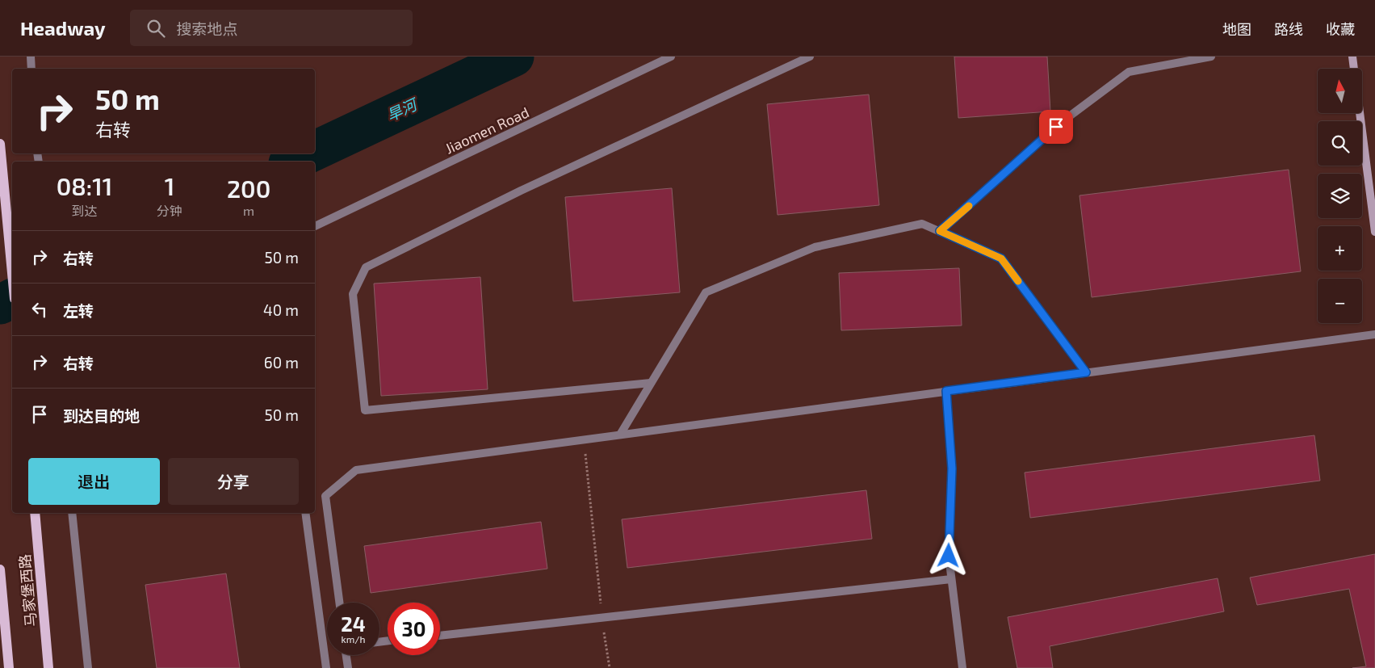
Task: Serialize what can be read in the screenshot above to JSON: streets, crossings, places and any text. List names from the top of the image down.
{
  "streets": {
    "main road": ["马家堡西路"],
    "street": ["Jiaomen Road"]
  },
  "water": ["旱河"],
  "north": "top",
  "page": {
    "header": "Headway",
    "search": "搜索地点",
    "nav": ["地图", "路线", "收藏"],
    "map_buttons": ["+", "−"],
    "turn": ["50 m", "右转"],
    "eta": [
      "08:11",
      "到达",
      "1",
      "分钟",
      "200",
      "m"
    ],
    "list": [
      {
        "name": "右转",
        "value": "50 m"
      },
      {
        "name": "左转",
        "value": "40 m"
      },
      {
        "name": "右转",
        "value": "60 m"
      },
      {
        "name": "到达目的地",
        "value": "50 m"
      }
    ],
    "buttons": ["退出", "分享"],
    "speed": "24 km/h",
    "limit": "30"
  }
}
